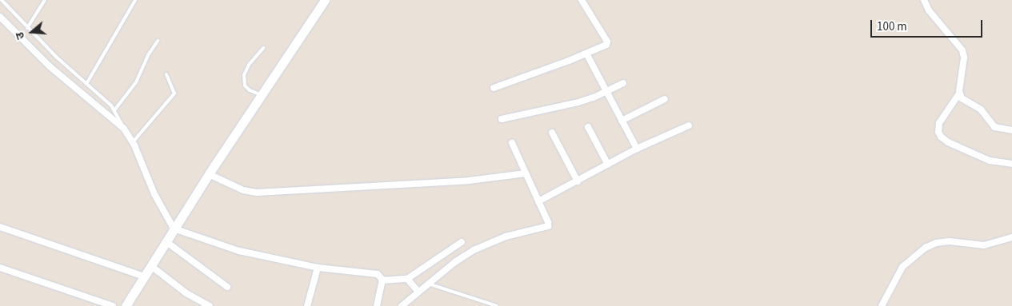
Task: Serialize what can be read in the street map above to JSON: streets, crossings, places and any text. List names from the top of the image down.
{
  "scale_bar": "100 m",
  "north": "left"
}
